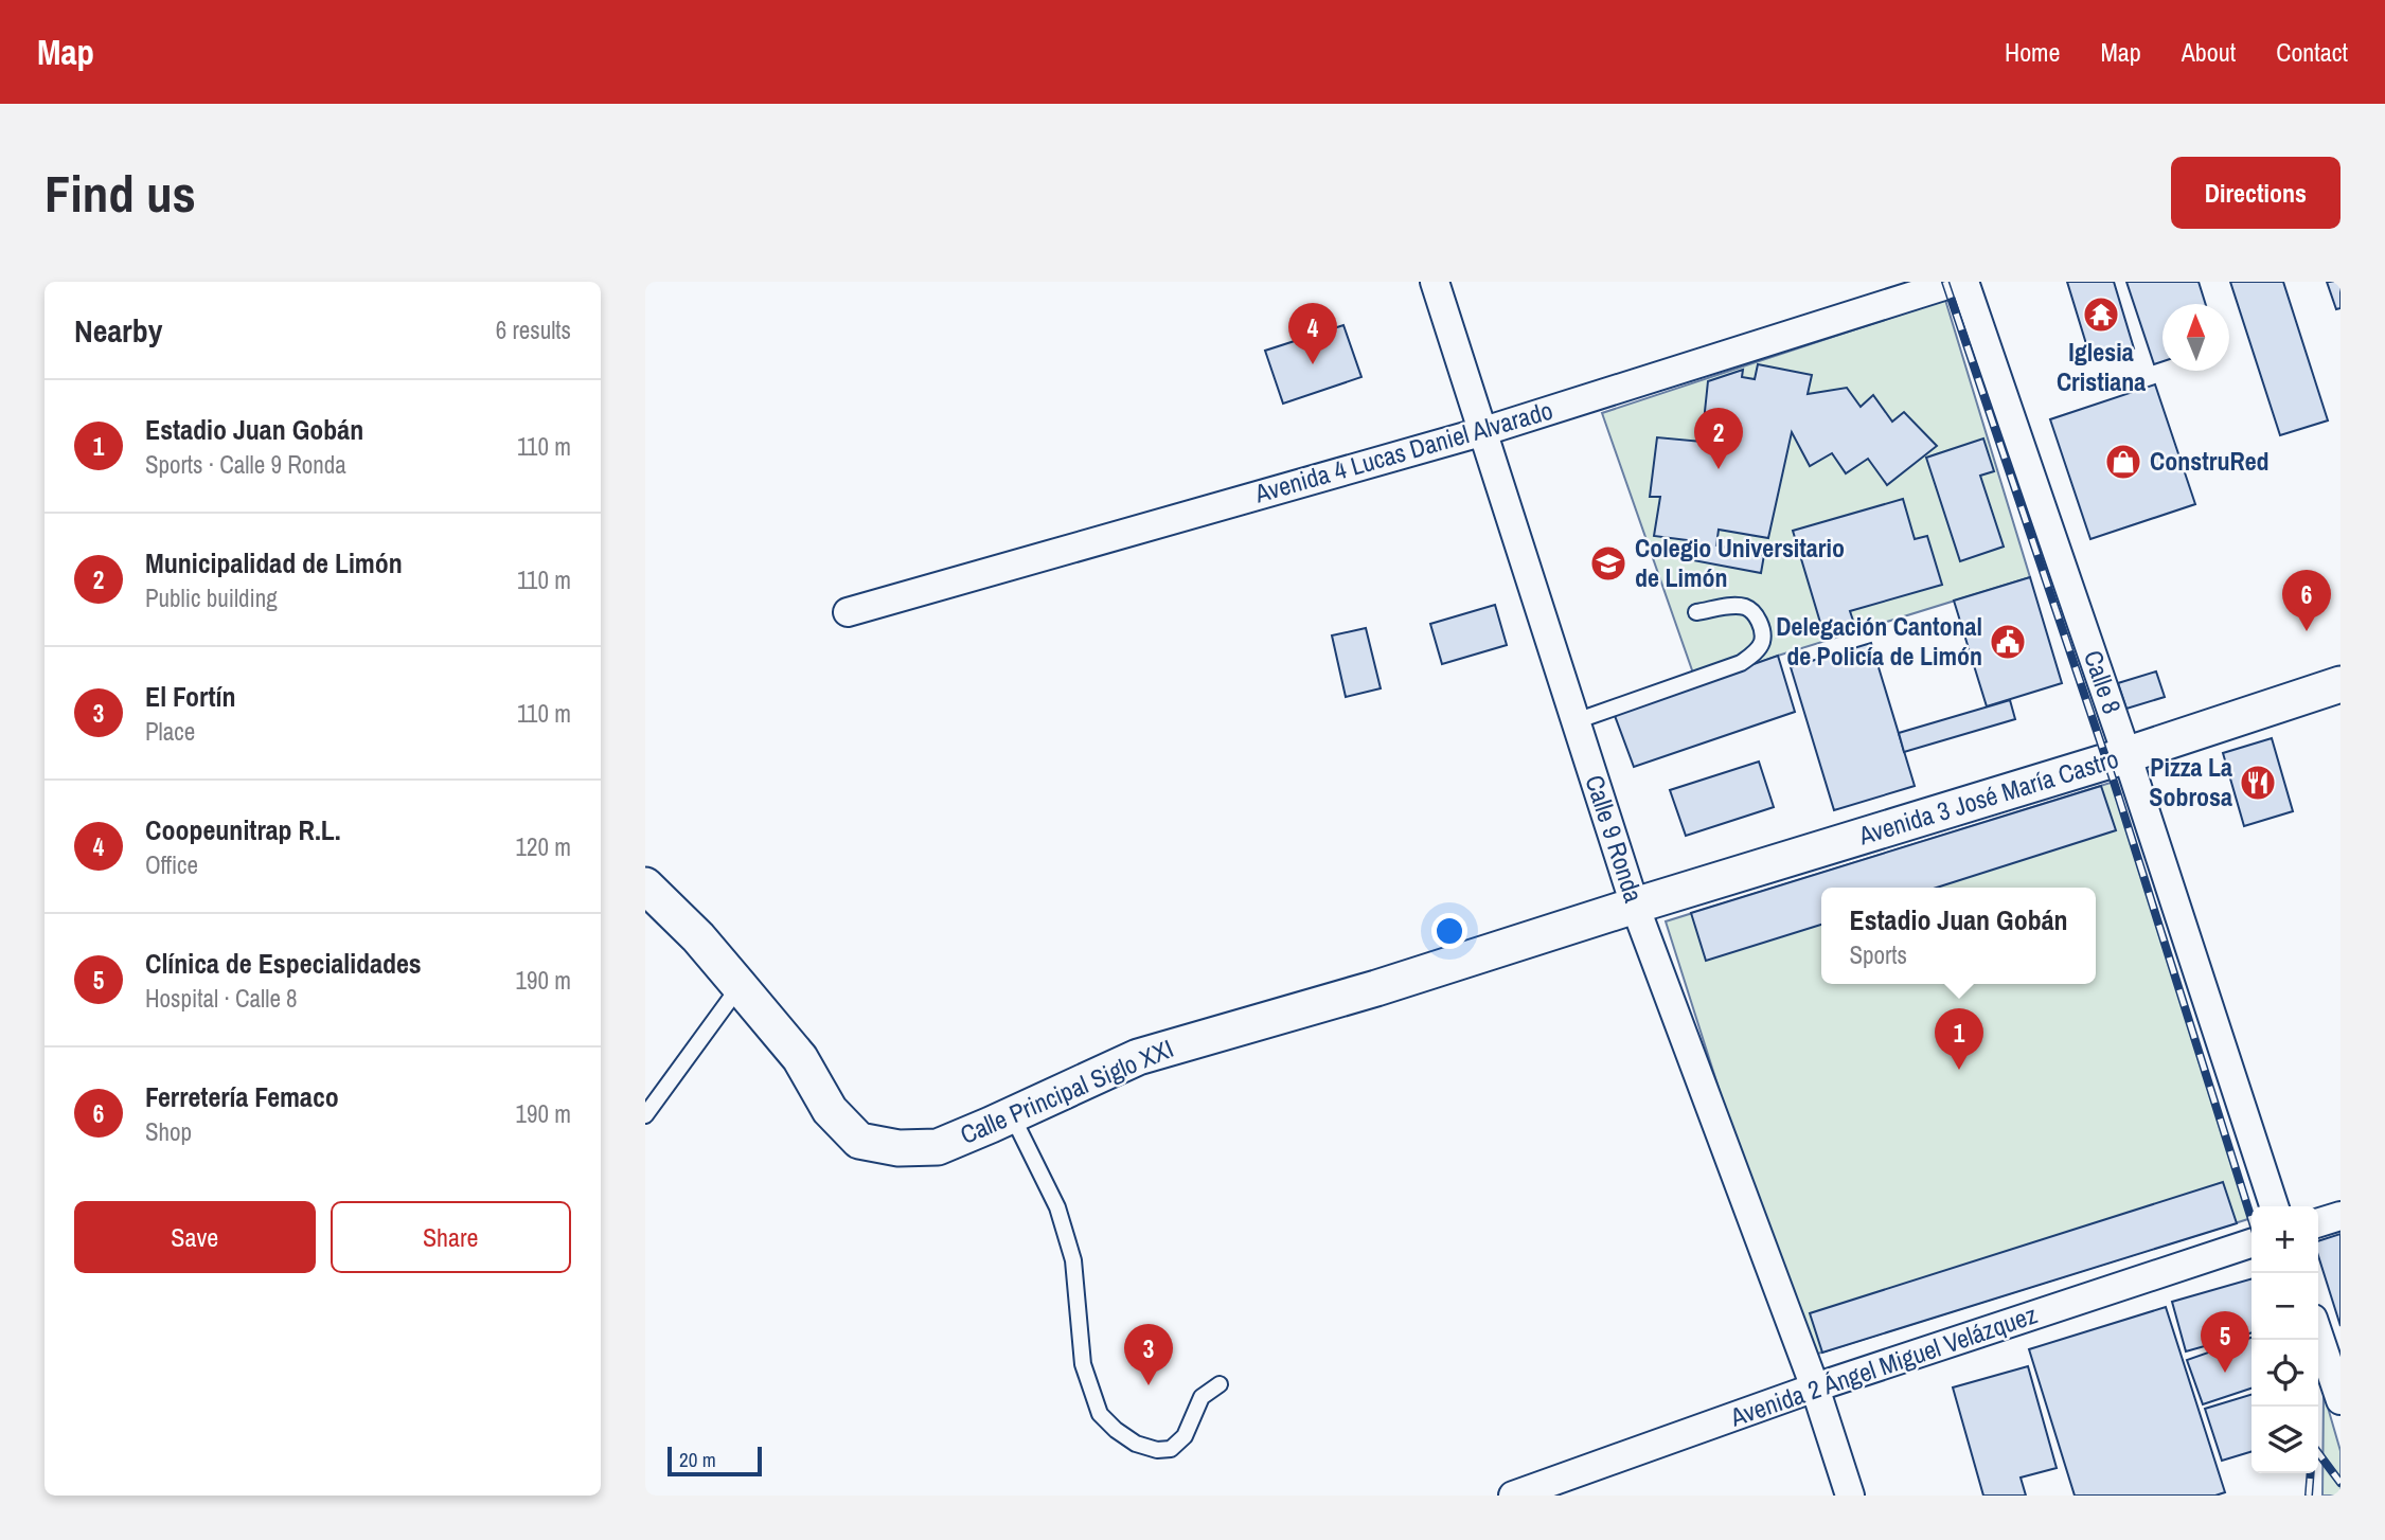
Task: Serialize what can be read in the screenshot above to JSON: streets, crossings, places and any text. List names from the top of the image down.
{
  "streets": {
    "street": [
      "Avenida 4 Lucas Daniel Alvarado",
      "Calle 8",
      "Avenida 3 José María Castro",
      "Calle 9 Ronda",
      "Calle Principal Siglo XXI",
      "Avenida 2 Ángel Miguel Velázquez"
    ]
  },
  "crossings": [
    ["Avenida 4 Lucas Daniel Alvarado", "Calle 9 Ronda"],
    ["Calle 8", "Avenida 3 José María Castro"],
    ["Avenida 3 José María Castro", "Calle 9 Ronda"],
    ["Avenida 3 José María Castro", "Calle Principal Siglo XXI"],
    ["Calle 9 Ronda", "Calle Principal Siglo XXI"],
    ["Calle 9 Ronda", "Avenida 2 Ángel Miguel Velázquez"]
  ],
  "places": {
    "temple": ["Iglesia Cristiana"],
    "shop": ["ConstruRed"],
    "school or university": ["Colegio Universitario de Limón"],
    "public building": ["Delegación Cantonal de Policía de Limón"],
    "restaurant": ["Pizza La Sobrosa"]
  },
  "scale_bar": "20 m",
  "north": "top",
  "page": {
    "header": "Map",
    "nav": [
      "Home",
      "Map",
      "About",
      "Contact"
    ],
    "buttons": [
      "Directions",
      ["Save", "Share"]
    ],
    "title": "Find us",
    "heading": ["Nearby", "6 results"],
    "pins": [
      "4",
      "2",
      "6",
      "1",
      "5",
      "3"
    ],
    "list": [
      {
        "mark": "1",
        "name": "Estadio Juan Gobán",
        "note": "Sports · Calle 9 Ronda",
        "value": "110 m"
      },
      {
        "mark": "2",
        "name": "Municipalidad de Limón",
        "note": "Public building",
        "value": "110 m"
      },
      {
        "mark": "3",
        "name": "El Fortín",
        "note": "Place",
        "value": "110 m"
      },
      {
        "mark": "4",
        "name": "Coopeunitrap R.L.",
        "note": "Office",
        "value": "120 m"
      },
      {
        "mark": "5",
        "name": "Clínica de Especialidades",
        "note": "Hospital · Calle 8",
        "value": "190 m"
      },
      {
        "mark": "6",
        "name": "Ferretería Femaco",
        "note": "Shop",
        "value": "190 m"
      }
    ],
    "popup": ["Estadio Juan Gobán", "Sports"],
    "map_buttons": ["+", "−"],
    "scale": "20 m"
  }
}
